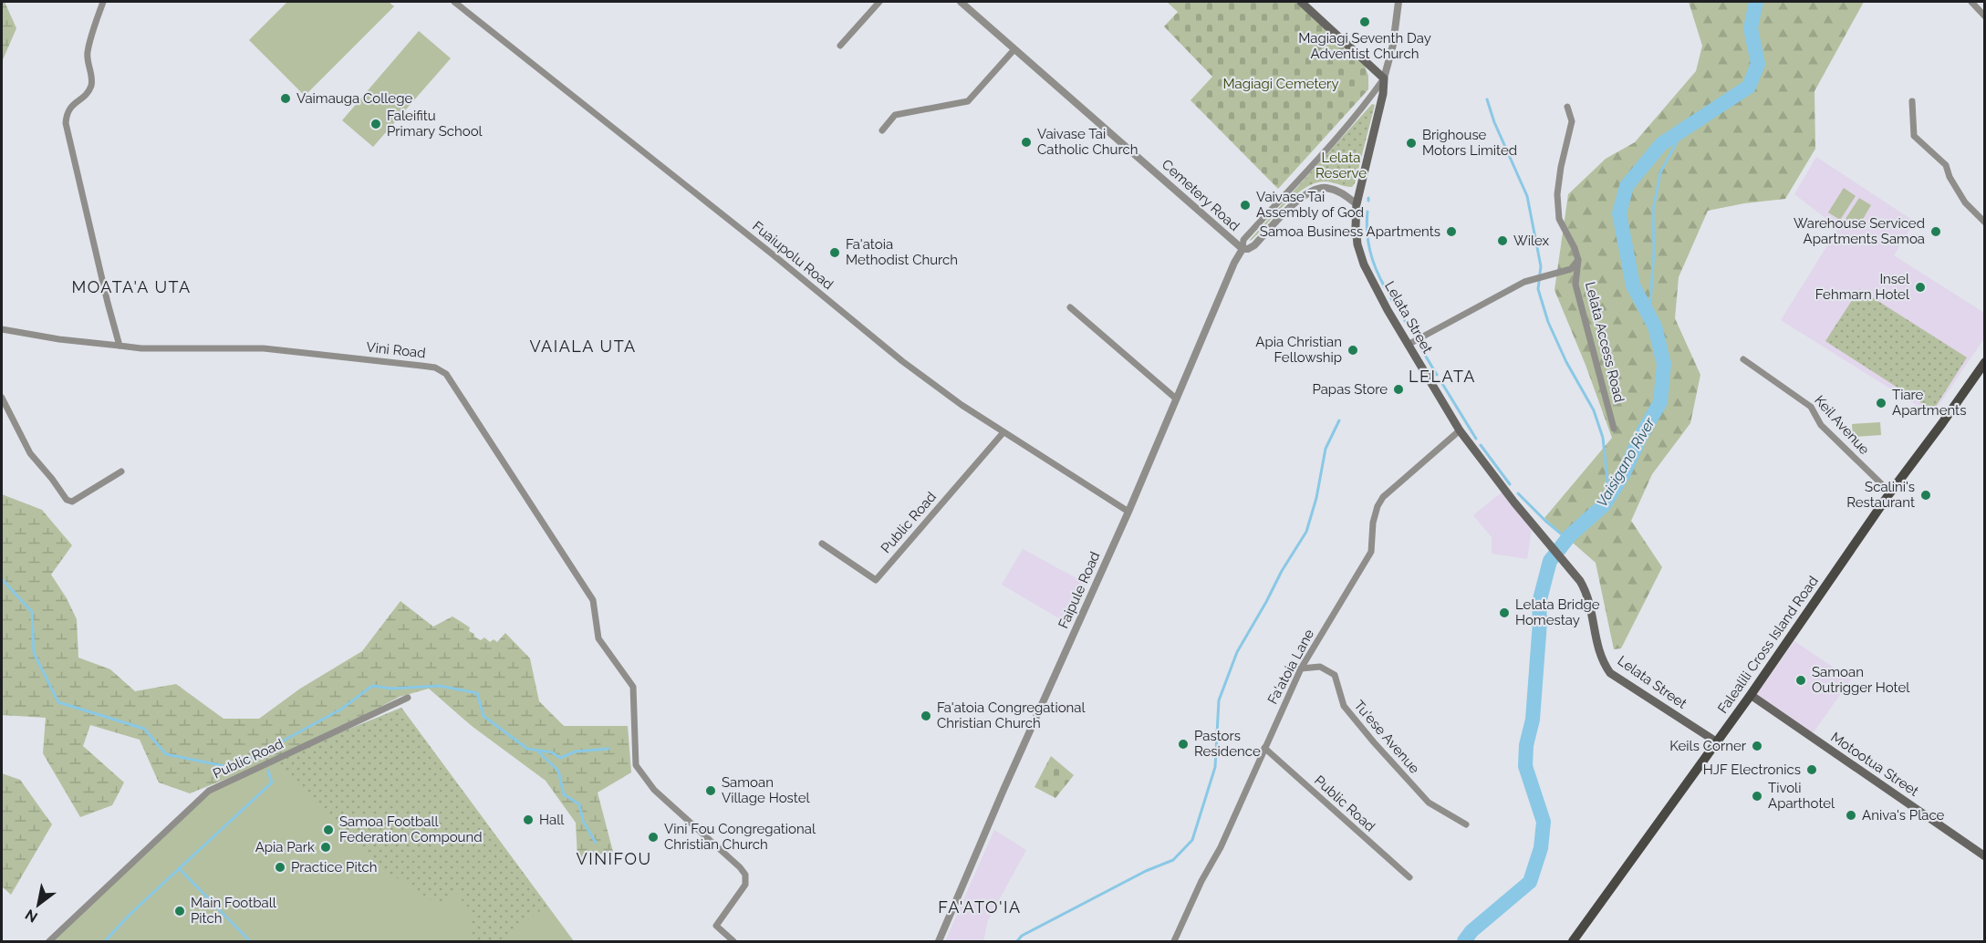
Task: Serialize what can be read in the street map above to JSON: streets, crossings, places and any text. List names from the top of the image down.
{
  "streets": {
    "main road": ["Lelata Street", "Falealili Cross Island Road", "Motootua Street"],
    "street": [
      "Cemetery Road",
      "Fuaiupolu Road",
      "Lelata Access Road",
      "Vini Road",
      "Keil Avenue",
      "Public Road",
      "Faipule Road",
      "Fa'atoia Lane",
      "Tu'ese Avenue"
    ]
  },
  "crossings": [
    ["Cemetery Road", "Lelata Street"],
    ["Cemetery Road", "Faipule Road"],
    ["Fuaiupolu Road", "Public Road"],
    ["Fuaiupolu Road", "Faipule Road"],
    ["Lelata Street", "Lelata Access Road"],
    ["Lelata Street", "Falealili Cross Island Road"],
    ["Lelata Street", "Fa'atoia Lane"],
    ["Keil Avenue", "Falealili Cross Island Road"],
    ["Public Road", "Fa'atoia Lane"],
    ["Falealili Cross Island Road", "Motootua Street"],
    ["Fa'atoia Lane", "Tu'ese Avenue"]
  ],
  "districts": [
    "MOATA'A UTA",
    "VAIALA UTA",
    "LELATA",
    "VINIFOU",
    "FA'ATO'IA"
  ],
  "water": ["Vaisigano River"],
  "parks": ["Magiagi Cemetery", "Lelata Reserve"],
  "places": [
    "Magiagi Seventh Day Adventist Church",
    "Vaimauga College",
    "Faleifitu Primary School",
    "Vaivase Tai Catholic Church",
    "Brighouse Motors Limited",
    "Vaivase Tai Assembly of God",
    "Samoa Business Apartments",
    "Warehouse Serviced Apartments Samoa",
    "Wilex",
    "Fa'atoia Methodist Church",
    "Insel Fehmarn Hotel",
    "Apia Christian Fellowship",
    "Papas Store",
    "Tiare Apartments",
    "Scalini's Restaurant",
    "Lelata Bridge Homestay",
    "Samoan Outrigger Hotel",
    "Fa'atoia Congregational Christian Church",
    "Pastors Residence",
    "Keils Corner",
    "HJF Electronics",
    "Samoan Village Hostel",
    "Tivoli Aparthotel",
    "Aniva's Place",
    "Hall",
    "Samoa Football Federation Compound",
    "Vini Fou Congregational Christian Church",
    "Apia Park",
    "Practice Pitch",
    "Main Football Pitch"
  ],
  "north": "bottom left"
}
